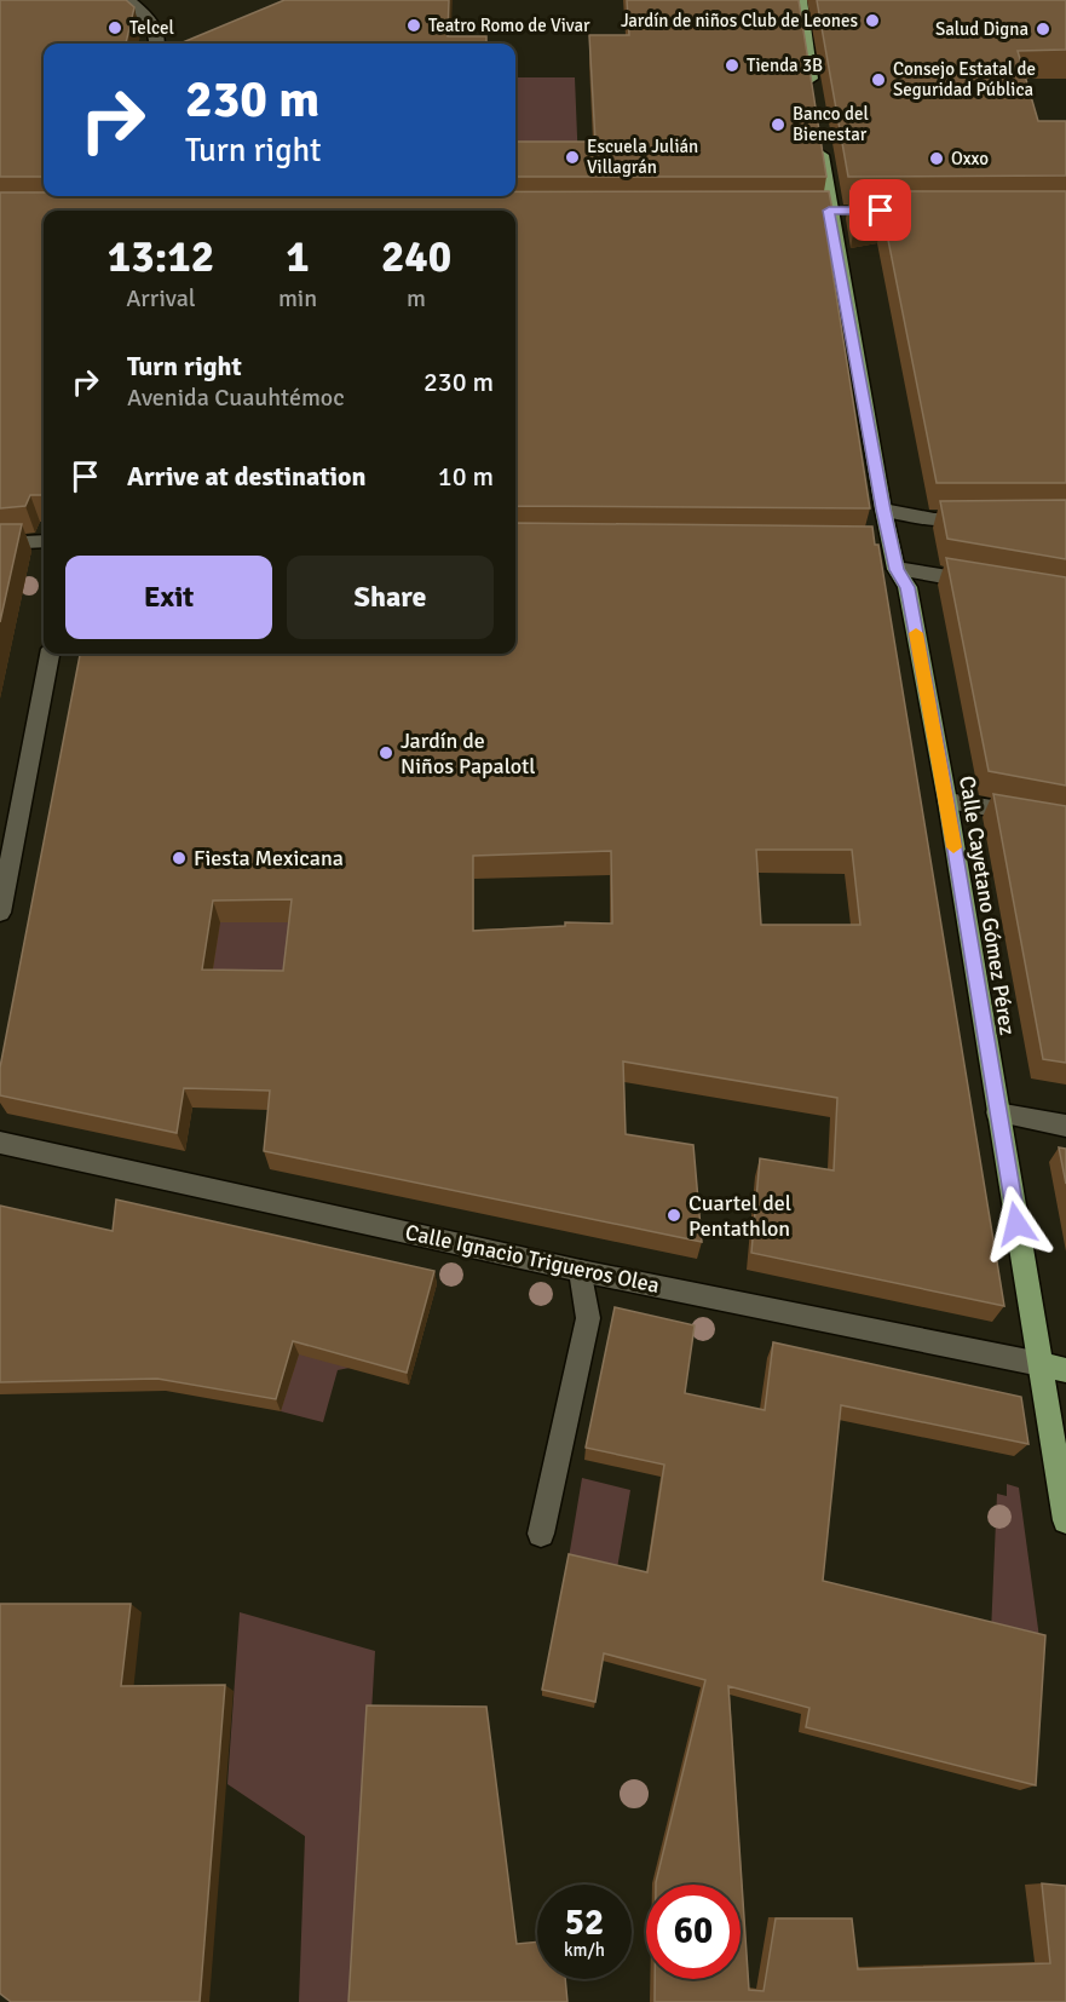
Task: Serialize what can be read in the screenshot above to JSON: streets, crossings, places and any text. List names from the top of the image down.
{
  "streets": {
    "main road": ["Calle Cayetano Gómez Pérez", "Calle Ignacio Trigueros Olea"]
  },
  "crossings": [
    ["Calle Cayetano Gómez Pérez", "Calle Ignacio Trigueros Olea"]
  ],
  "places": [
    "Jardín de niños Club de Leones",
    "Teatro Romo de Vivar",
    "Telcel",
    "Salud Digna",
    "Tienda 3B",
    "Consejo Estatal de Seguridad Pública",
    "Banco del Bienestar",
    "Escuela Julián Villagrán",
    "Oxxo",
    "Jardín de Niños Papalotl",
    "Fiesta Mexicana",
    "Cuartel del Pentathlon"
  ],
  "page": {
    "turn": ["230 m", "Turn right"],
    "eta": [
      "13:12",
      "Arrival",
      "1",
      "min",
      "240",
      "m"
    ],
    "list": [
      {
        "name": "Turn right",
        "note": "Avenida Cuauhtémoc",
        "value": "230 m"
      },
      {
        "name": "Arrive at destination",
        "value": "10 m"
      }
    ],
    "buttons": ["Exit", "Share"],
    "speed": "52 km/h",
    "limit": "60"
  }
}
